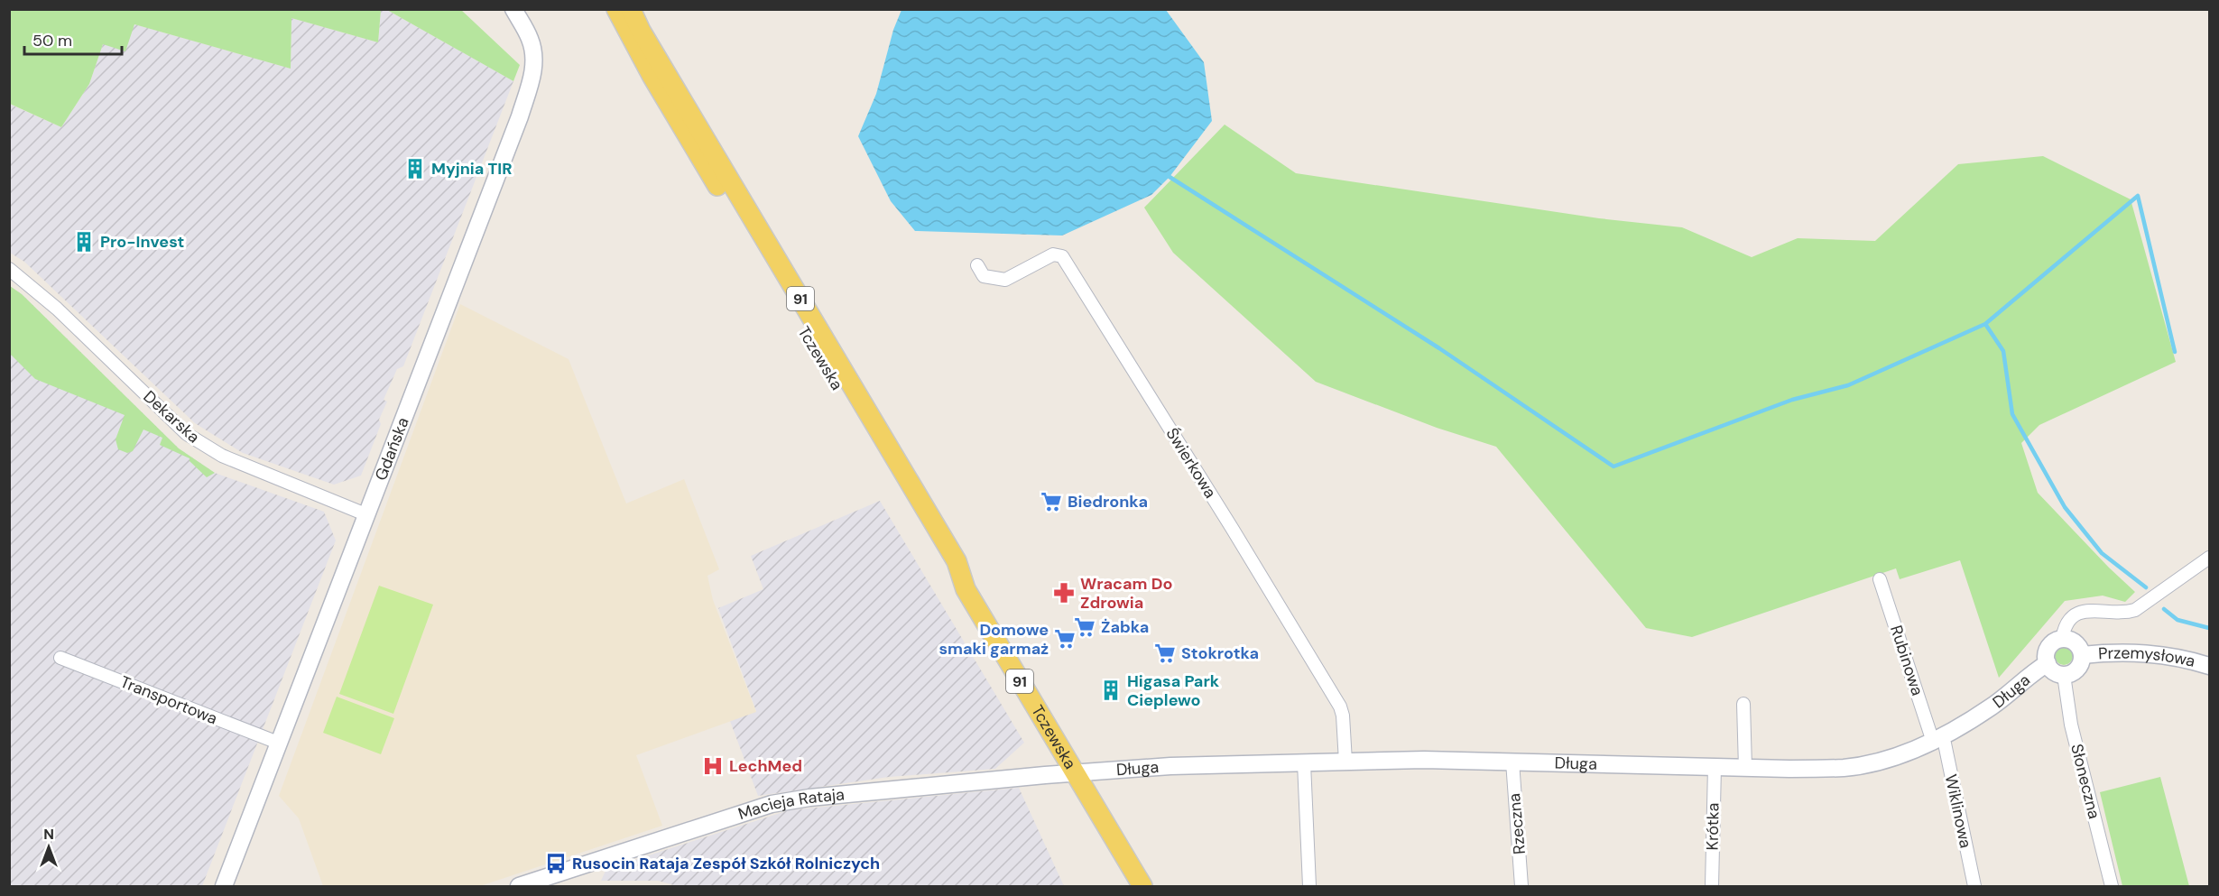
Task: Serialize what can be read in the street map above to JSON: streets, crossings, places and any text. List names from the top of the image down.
{
  "streets": {
    "main road": ["91", "Tczewska"],
    "street": [
      "Dekarska",
      "Gdańska",
      "Świerkowa",
      "Przemysłowa",
      "Rubinowa",
      "Długa",
      "Transportowa",
      "Słoneczna",
      "Macieja Rataja",
      "Wiklinowa",
      "Rzeczna",
      "Krótka"
    ]
  },
  "crossings": [
    ["Tczewska", "Długa"],
    ["Tczewska", "Macieja Rataja"],
    ["Dekarska", "Gdańska"],
    ["Gdańska", "Transportowa"],
    ["Świerkowa", "Długa"],
    ["Przemysłowa", "Długa"],
    ["Przemysłowa", "Słoneczna"],
    ["Rubinowa", "Długa"],
    ["Rubinowa", "Wiklinowa"],
    ["Długa", "Słoneczna"],
    ["Długa", "Macieja Rataja"],
    ["Długa", "Wiklinowa"],
    ["Długa", "Rzeczna"],
    ["Długa", "Krótka"]
  ],
  "places": {
    "building": ["Myjnia TIR", "Pro-Invest", "Higasa Park Cieplewo"],
    "supermarket": [
      "Biedronka",
      "Żabka",
      "Domowe smaki garmaż",
      "Stokrotka"
    ],
    "pharmacy": ["Wracam Do Zdrowia"],
    "hospital": ["LechMed"],
    "bus stop": ["Rusocin Rataja Zespół Szkół Rolniczych"]
  },
  "scale_bar": "50 m",
  "north": "top"
}
